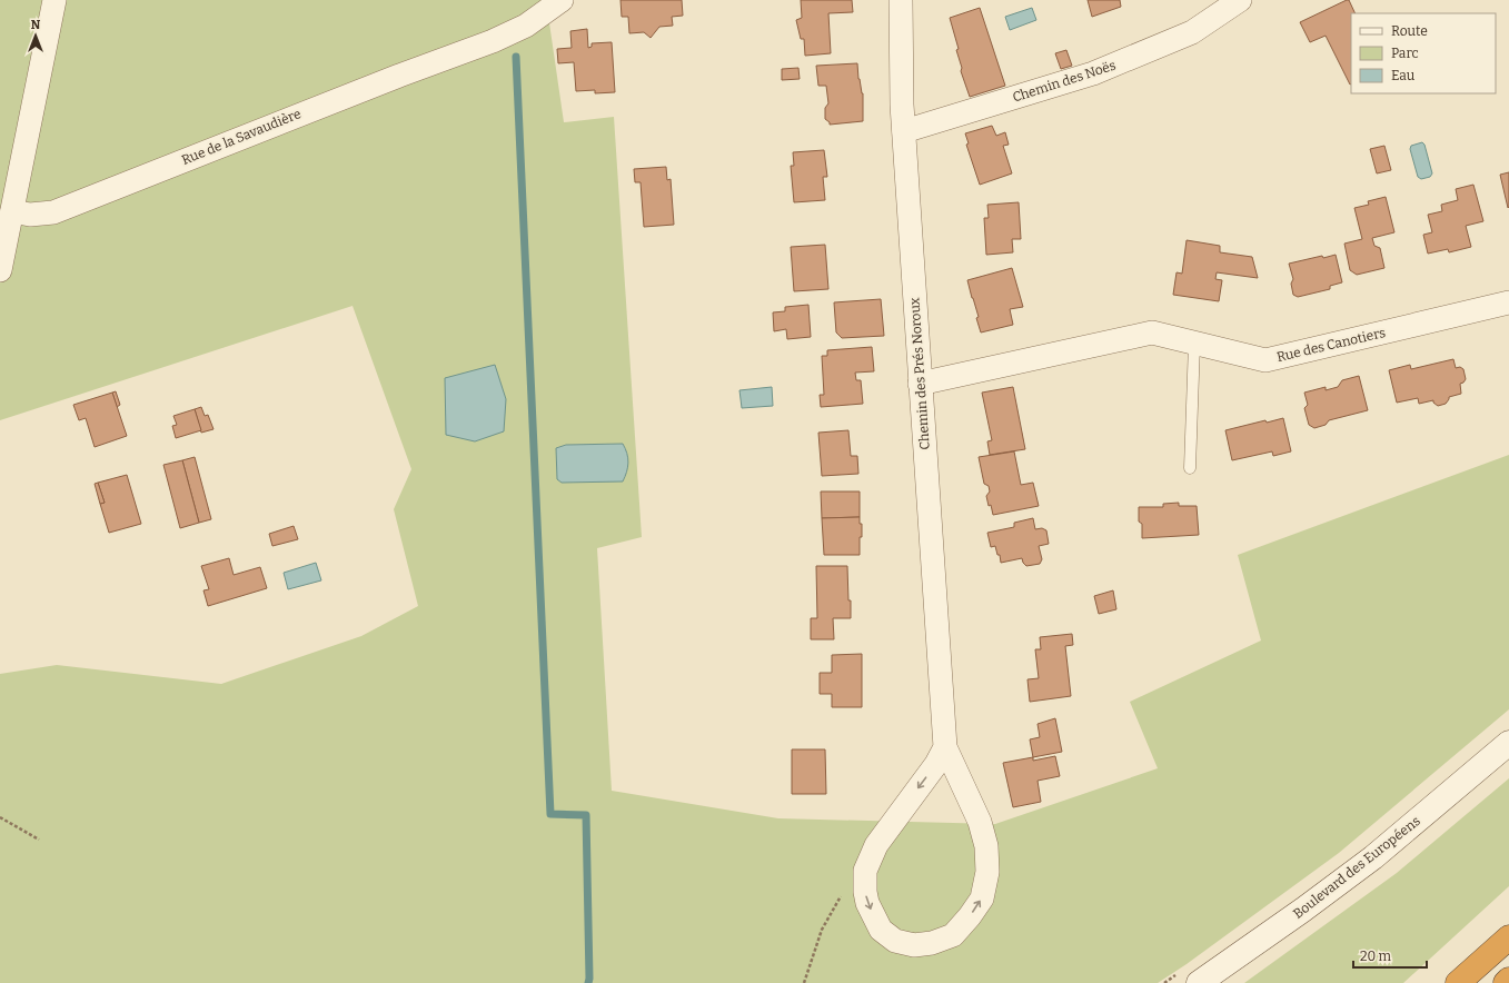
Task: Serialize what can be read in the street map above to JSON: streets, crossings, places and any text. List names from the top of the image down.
{
  "streets": {
    "main road": ["Boulevard des Européens"],
    "street": [
      "Chemin des Noës",
      "Rue de la Savaudière",
      "Rue des Canotiers",
      "Chemin des Prés Noroux"
    ]
  },
  "crossings": [
    ["Chemin des Noës", "Chemin des Prés Noroux"],
    ["Rue des Canotiers", "Chemin des Prés Noroux"]
  ],
  "legend": ["Route", "Parc", "Eau"],
  "scale_bar": "20 m",
  "north": "top"
}
